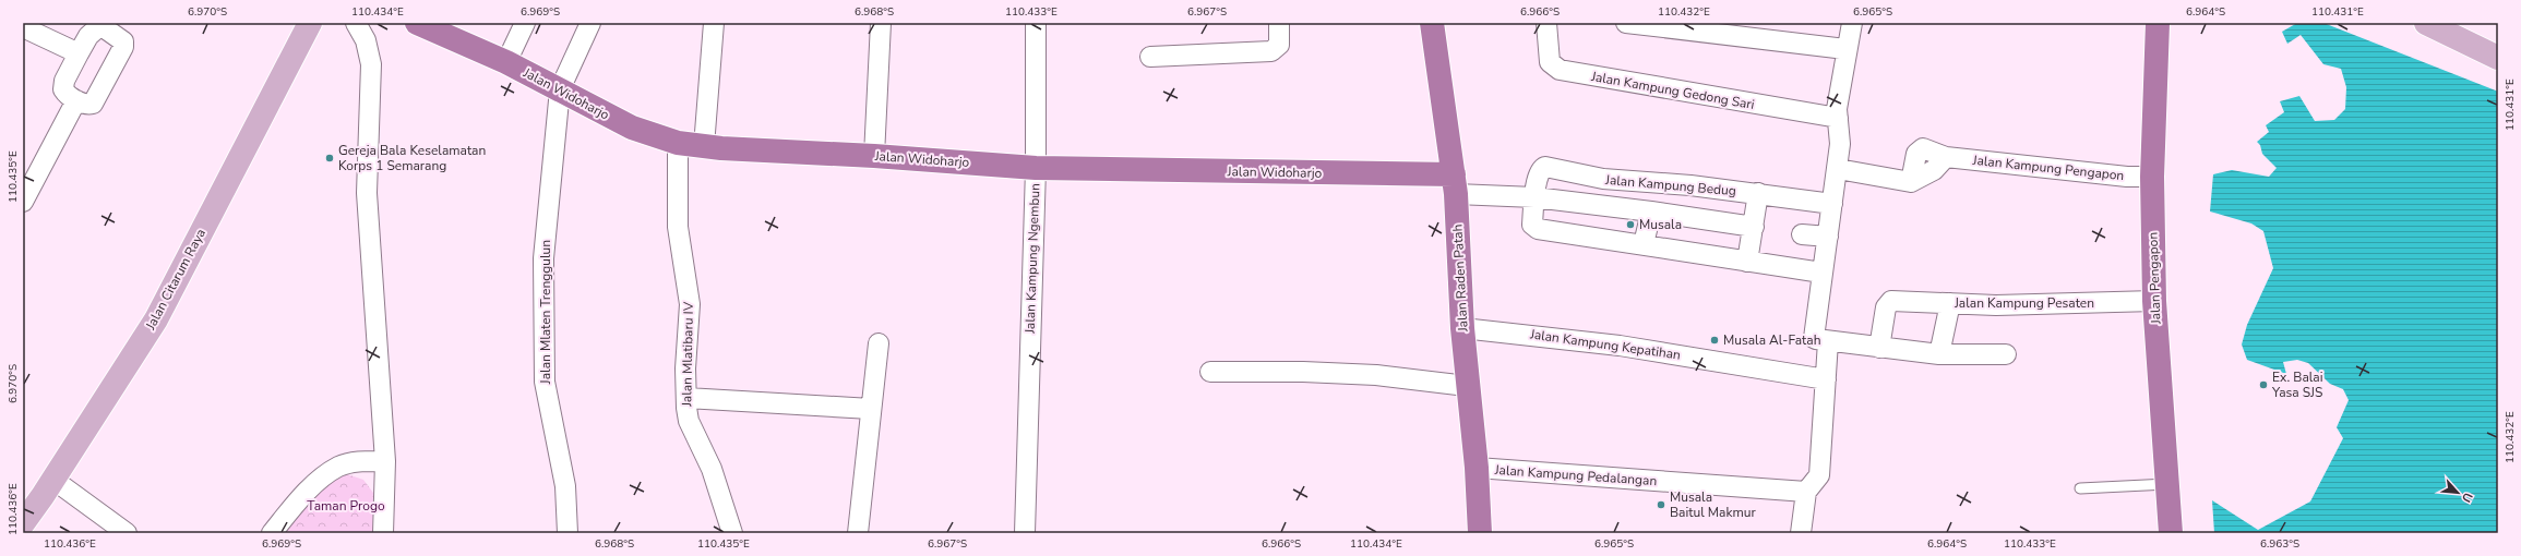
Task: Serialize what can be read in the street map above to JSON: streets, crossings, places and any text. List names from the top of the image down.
{
  "streets": {
    "highway": ["Jalan Widoharjo", "Jalan Raden Patah", "Jalan Pengapon"],
    "main road": ["Jalan Citarum Raya"],
    "street": [
      "Jalan Kampung Gedong Sari",
      "Jalan Kampung Pengapon",
      "Jalan Kampung Bedug",
      "Jalan Kampung Ngembun",
      "Jalan Kampung Pesaten",
      "Jalan Mlaten Trenggulun",
      "Jalan Kampung Kepatihan",
      "Jalan Mlatibaru IV",
      "Jalan Kampung Pedalangan"
    ]
  },
  "crossings": [
    ["Jalan Widoharjo", "Jalan Kampung Bedug"],
    ["Jalan Widoharjo", "Jalan Kampung Ngembun"],
    ["Jalan Widoharjo", "Jalan Raden Patah"],
    ["Jalan Widoharjo", "Jalan Mlaten Trenggulun"],
    ["Jalan Widoharjo", "Jalan Mlatibaru IV"],
    ["Jalan Kampung Pengapon", "Jalan Pengapon"],
    ["Jalan Kampung Bedug", "Jalan Raden Patah"],
    ["Jalan Raden Patah", "Jalan Kampung Kepatihan"],
    ["Jalan Raden Patah", "Jalan Kampung Pedalangan"],
    ["Jalan Pengapon", "Jalan Kampung Pesaten"]
  ],
  "parks": ["Taman Progo"],
  "places": [
    "Gereja Bala Keselamatan Korps 1 Semarang",
    "Musala",
    "Musala Al-Fatah",
    "Ex. Balai Yasa SJS",
    "Musala Baitul Makmur"
  ],
  "north": "bottom right",
  "coordinates": [
    "6.970°S",
    "110.434°E",
    "6.969°S",
    "6.968°S",
    "110.433°E",
    "6.967°S",
    "6.966°S",
    "110.432°E",
    "6.965°S",
    "6.964°S",
    "110.431°E",
    "110.435°E",
    "110.436°E",
    "6.963°S"
  ]
}
